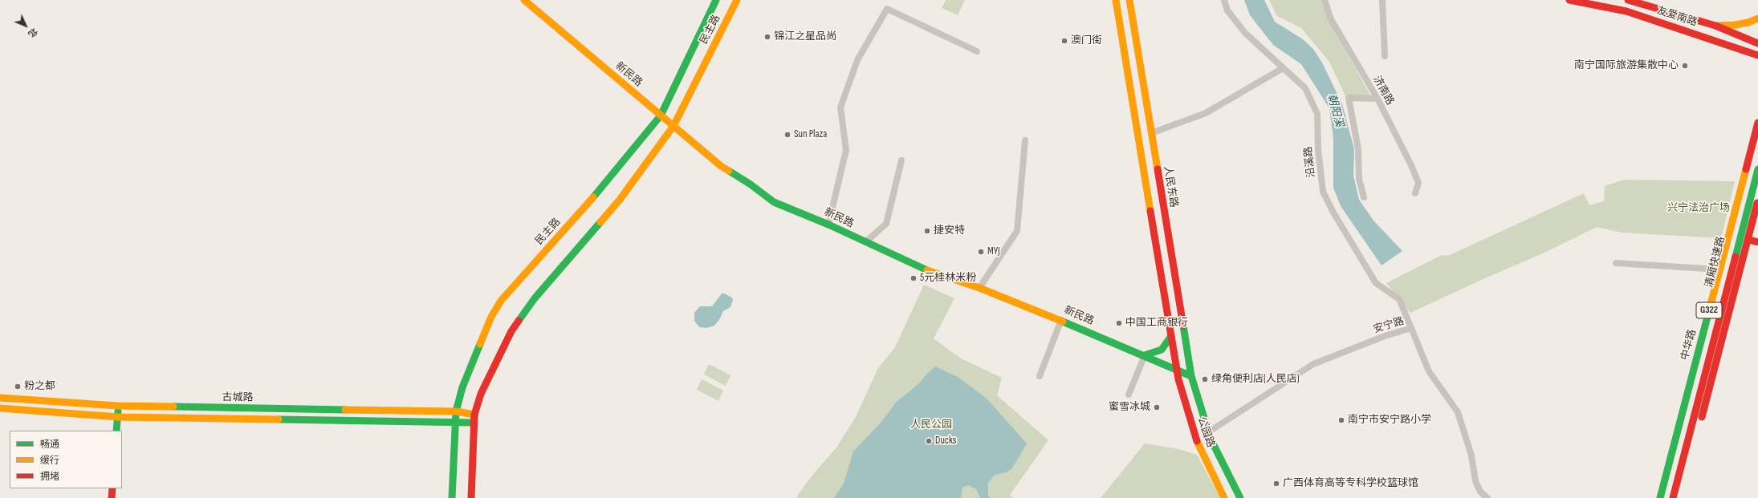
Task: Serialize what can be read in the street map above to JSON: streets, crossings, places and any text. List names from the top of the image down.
{
  "streets": {
    "main road": [
      "友爱南路",
      "民主路",
      "新民路",
      "人民东路",
      "清厢快速路",
      "G322",
      "中华路",
      "古城路",
      "公园路"
    ],
    "street": ["济南路", "沿溪路", "安宁路"]
  },
  "crossings": [
    ["民主路", "新民路"],
    ["民主路", "古城路"],
    ["新民路", "人民东路"],
    ["新民路", "公园路"],
    ["沿溪路", "安宁路"],
    ["人民东路", "公园路"],
    ["安宁路", "公园路"]
  ],
  "water": ["朝阳溪"],
  "parks": ["兴宁法治广场", "人民公园"],
  "places": [
    "锦江之星品尚",
    "澳门街",
    "南宁国际旅游集散中心",
    "Sun Plaza",
    "捷安特",
    "MYJ",
    "5元桂林米粉",
    "中国工商银行",
    "绿角便利店(人民店)",
    "粉之都",
    "蜜雪冰城",
    "南宁市安宁路小学",
    "Ducks",
    "广西体育高等专科学校篮球馆"
  ],
  "legend": ["畅通", "缓行", "拥堵"],
  "north": "bottom right"
}
